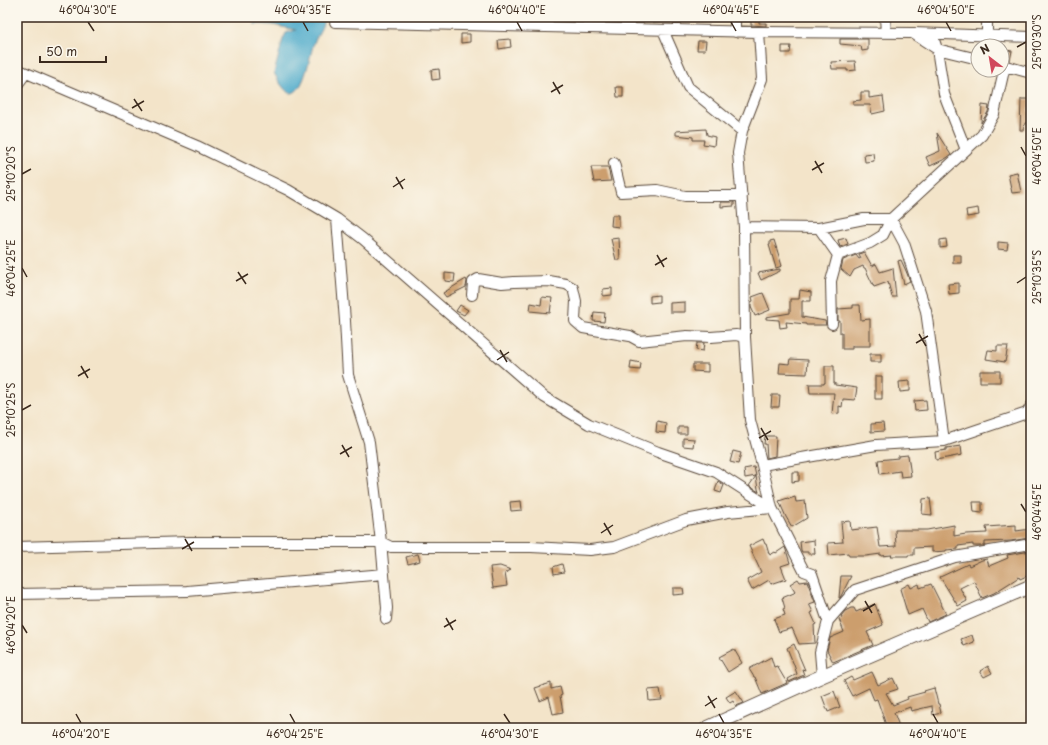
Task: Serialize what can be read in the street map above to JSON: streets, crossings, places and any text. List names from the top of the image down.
{
  "scale_bar": "50 m",
  "north": "top left",
  "coordinates": [
    "46°04'30\"E",
    "46°04'35\"E",
    "46°04'40\"E",
    "46°04'45\"E",
    "46°04'50\"E",
    "25°10'30\"S",
    "25°10'20\"S",
    "46°04'25\"E",
    "25°10'35\"S",
    "25°10'25\"S",
    "46°04'20\"E"
  ]
}
